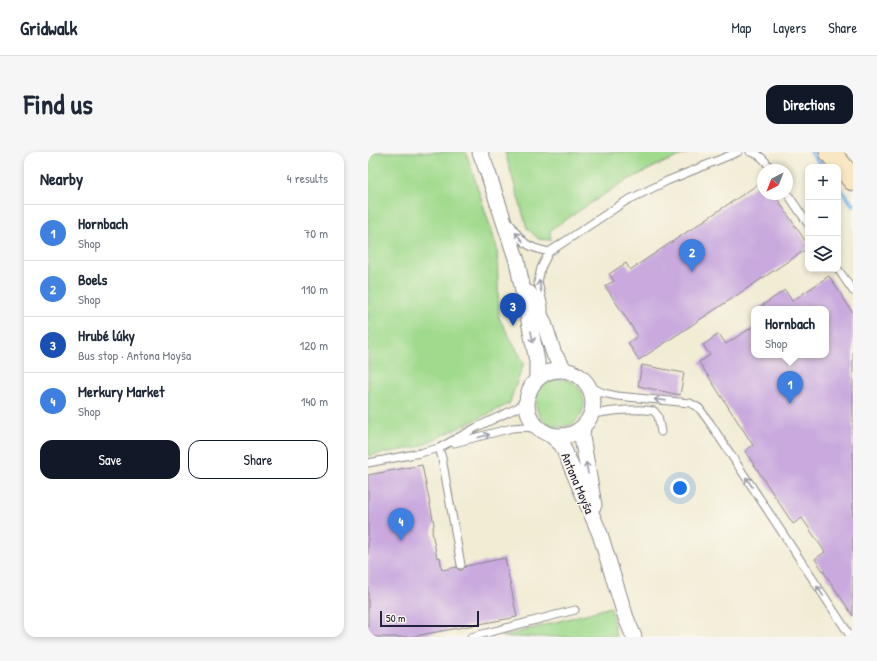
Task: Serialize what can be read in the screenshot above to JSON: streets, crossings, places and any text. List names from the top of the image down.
{
  "streets": {
    "street": ["Antona Moyša"]
  },
  "scale_bar": "50 m",
  "north": "bottom left",
  "page": {
    "header": "Gridwalk",
    "nav": ["Map", "Layers", "Share"],
    "title": "Find us",
    "buttons": [
      "Directions",
      ["Save", "Share"]
    ],
    "heading": ["Nearby", "4 results"],
    "map_buttons": ["+", "−"],
    "list": [
      {
        "mark": "1",
        "name": "Hornbach",
        "note": "Shop",
        "value": "70 m"
      },
      {
        "mark": "2",
        "name": "Boels",
        "note": "Shop",
        "value": "110 m"
      },
      {
        "mark": "3",
        "name": "Hrubé lúky",
        "note": "Bus stop · Antona Moyša",
        "value": "120 m"
      },
      {
        "mark": "4",
        "name": "Merkury Market",
        "note": "Shop",
        "value": "140 m"
      }
    ],
    "pins": [
      "2",
      "3",
      "1",
      "4"
    ],
    "popup": ["Hornbach", "Shop"],
    "scale": "50 m"
  }
}
